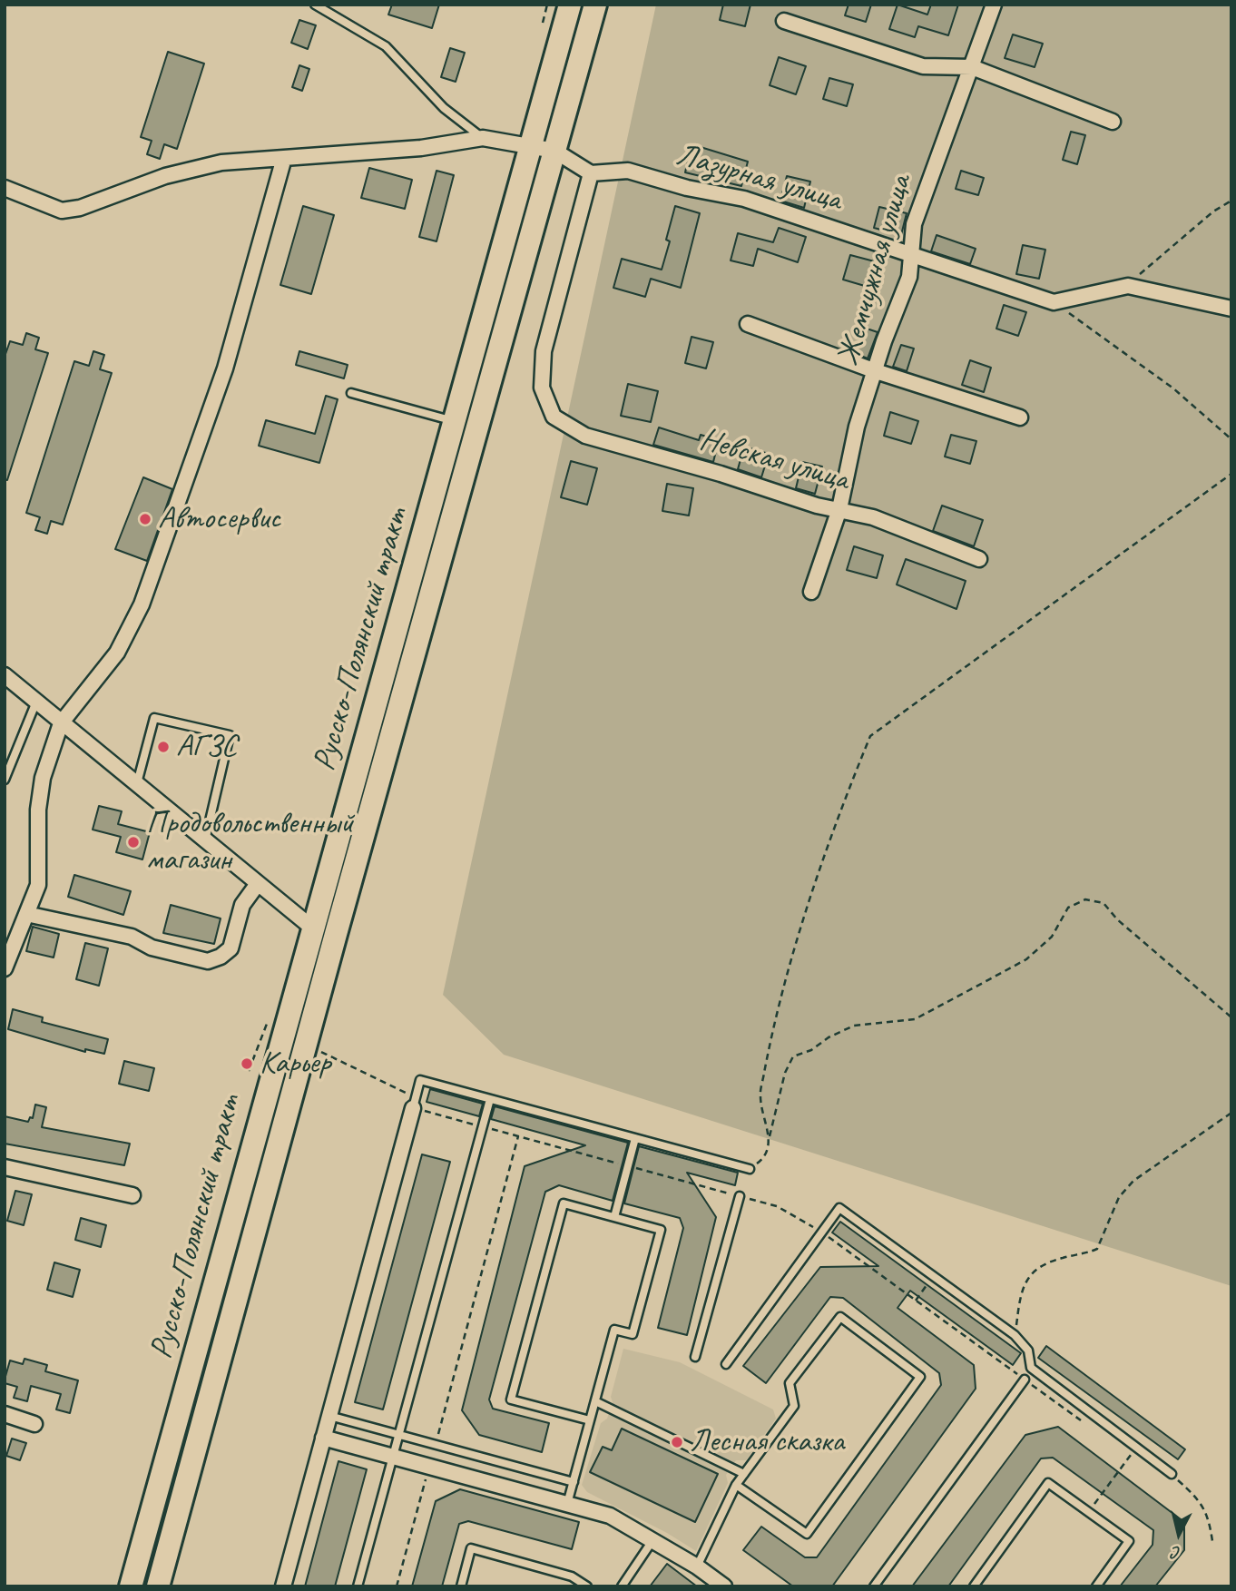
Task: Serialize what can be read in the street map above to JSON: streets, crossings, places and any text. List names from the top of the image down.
{
  "streets": {
    "main road": ["Русско-Полянский тракт"],
    "street": ["Лазурная улица", "Жемчужная улица", "Невская улица"]
  },
  "crossings": [
    ["Лазурная улица", "Жемчужная улица"],
    ["Лазурная улица", "Невская улица"],
    ["Жемчужная улица", "Невская улица"]
  ],
  "places": [
    "Автосервис",
    "АГЗС",
    "Продовольственный магазин",
    "Карьер",
    "Лесная сказка"
  ],
  "north": "bottom"
}
